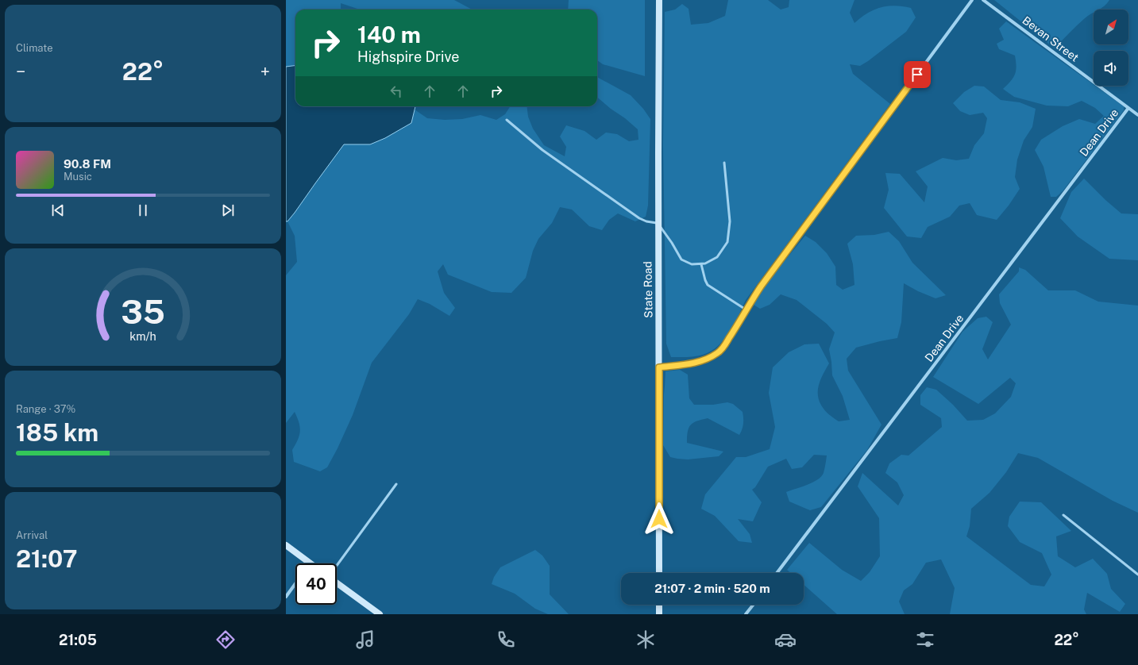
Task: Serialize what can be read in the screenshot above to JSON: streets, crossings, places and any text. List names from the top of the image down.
{
  "streets": {
    "street": ["Bevan Street", "Dean Drive", "State Road"]
  },
  "crossings": [
    ["Bevan Street", "Dean Drive"]
  ],
  "north": "top right",
  "page": {
    "tile": [
      "Climate",
      ["Range · 37%", "185 km"],
      ["Arrival", "21:07"]
    ],
    "turn": ["140 m", "Highspire Drive"],
    "heat": ["−", "22°", "+"],
    "song": ["90.8 FM", "Music"],
    "limit": "40",
    "trip": "21:07 · 2 min · 520 m",
    "tabs": ["21:05", "22°"],
    "gauge": ["35", "km/h"]
  }
}
